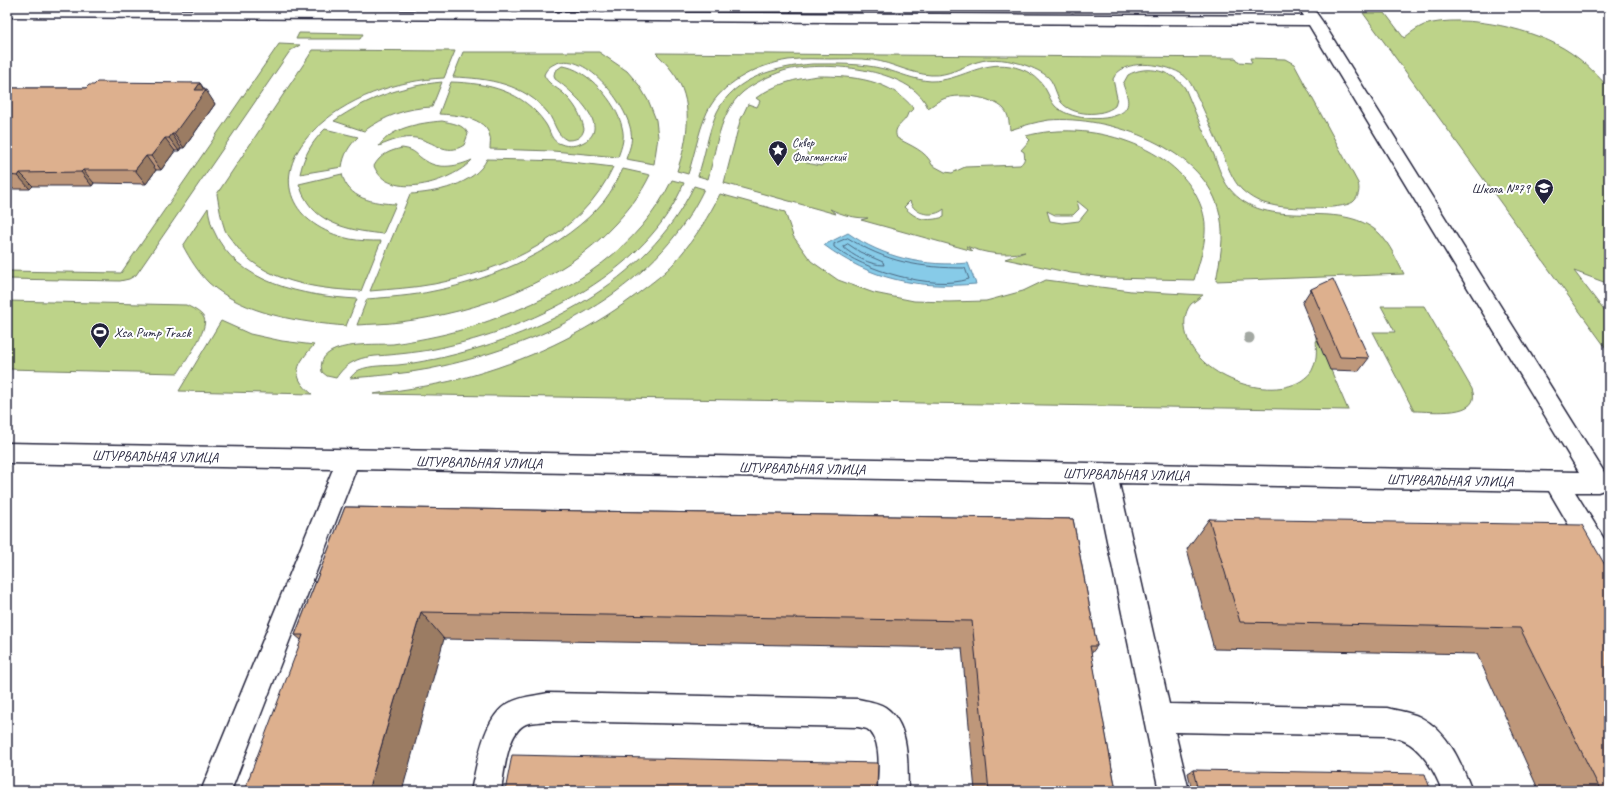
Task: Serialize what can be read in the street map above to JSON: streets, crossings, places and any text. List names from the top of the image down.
{
  "streets": {
    "street": ["ШТУРВАЛЬНАЯ УЛИЦА"]
  },
  "places": {
    "place": ["Сквер Флагманский"],
    "school or university": ["Школа №79"],
    "sports": ["Xsa Pump Track"]
  }
}
